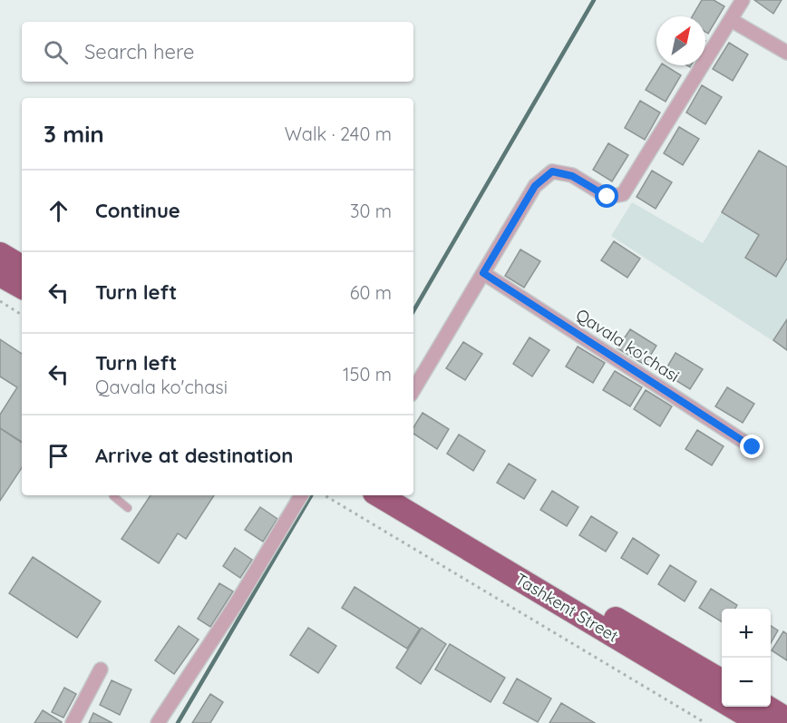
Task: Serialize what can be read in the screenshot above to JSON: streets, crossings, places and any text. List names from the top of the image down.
{
  "streets": {
    "highway": ["Tashkent Street"],
    "street": ["Qavala ko'chasi"]
  },
  "north": "top right",
  "page": {
    "search": "Search here",
    "heading": ["3 min", "Walk · 240 m"],
    "list": [
      ["Continue", "30 m"],
      ["Turn left", "60 m"],
      ["Turn left", "Qavala ko'chasi", "150 m"],
      "Arrive at destination"
    ],
    "map_buttons": ["+", "−"]
  }
}
